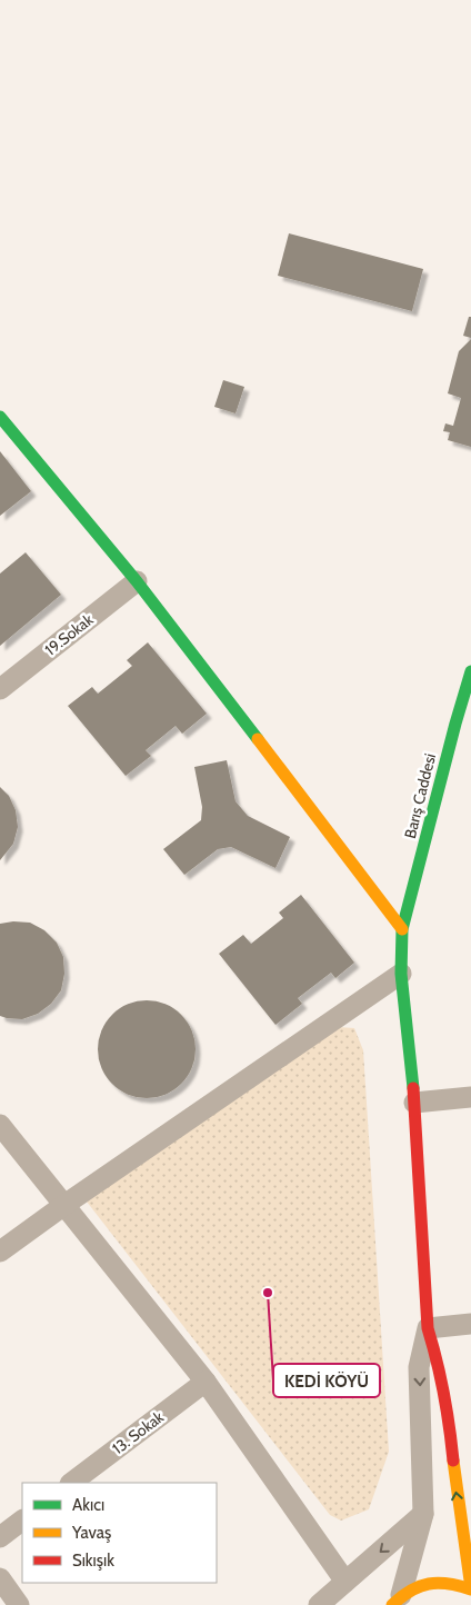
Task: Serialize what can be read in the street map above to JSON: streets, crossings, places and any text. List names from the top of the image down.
{
  "streets": {
    "street": ["19.Sokak", "Barış Caddesi", "13. Sokak"]
  },
  "places": ["KEDİ KÖYÜ"],
  "legend": ["Akıcı", "Yavaş", "Sıkışık"]
}
